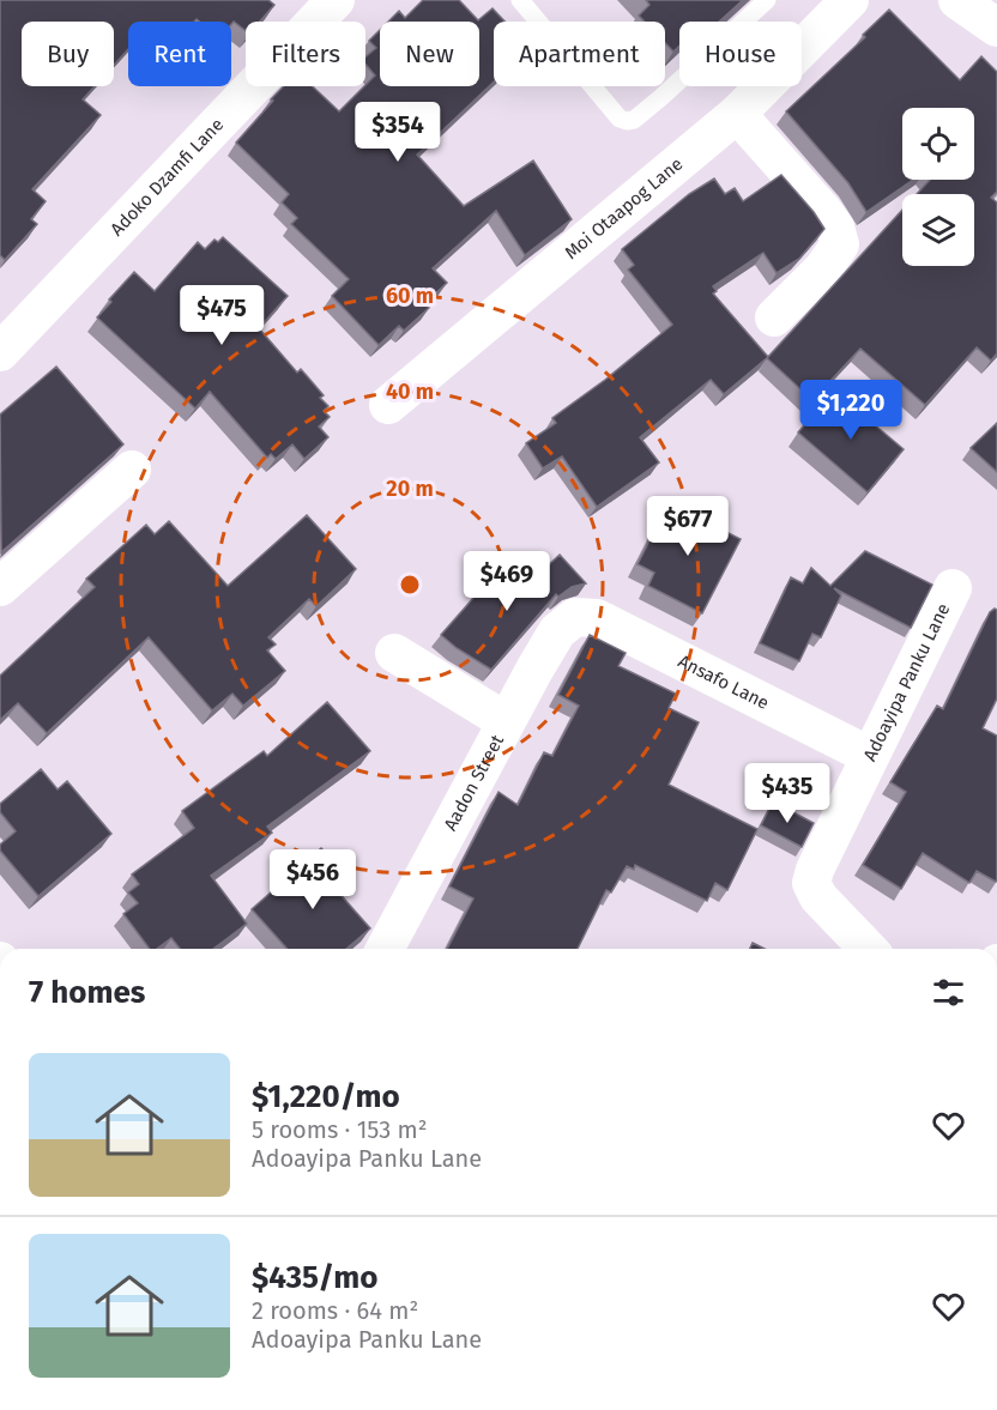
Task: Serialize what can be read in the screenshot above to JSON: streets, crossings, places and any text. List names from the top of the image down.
{
  "streets": {
    "street": [
      "Adoko Dzamfi Lane",
      "Moi Otaapog Lane",
      "Ansafo Lane",
      "Adoayipa Panku Lane",
      "Aadon Street"
    ]
  },
  "crossings": [
    ["Ansafo Lane", "Adoayipa Panku Lane"],
    ["Ansafo Lane", "Aadon Street"]
  ],
  "page": {
    "chip": [
      "Buy",
      "Rent",
      "Filters",
      "New",
      "Apartment",
      "House"
    ],
    "price": [
      "$354",
      "$475",
      "$1,220",
      "$677",
      "$469",
      "$435",
      "$456"
    ],
    "heading": "7 homes",
    "list": [
      {
        "name": "$1,220/mo",
        "note": "5 rooms · 153 m² · Adoayipa Panku Lane"
      },
      {
        "name": "$435/mo",
        "note": "2 rooms · 64 m² · Adoayipa Panku Lane"
      }
    ]
  },
  "rings": ["60 m", "40 m", "20 m"]
}
